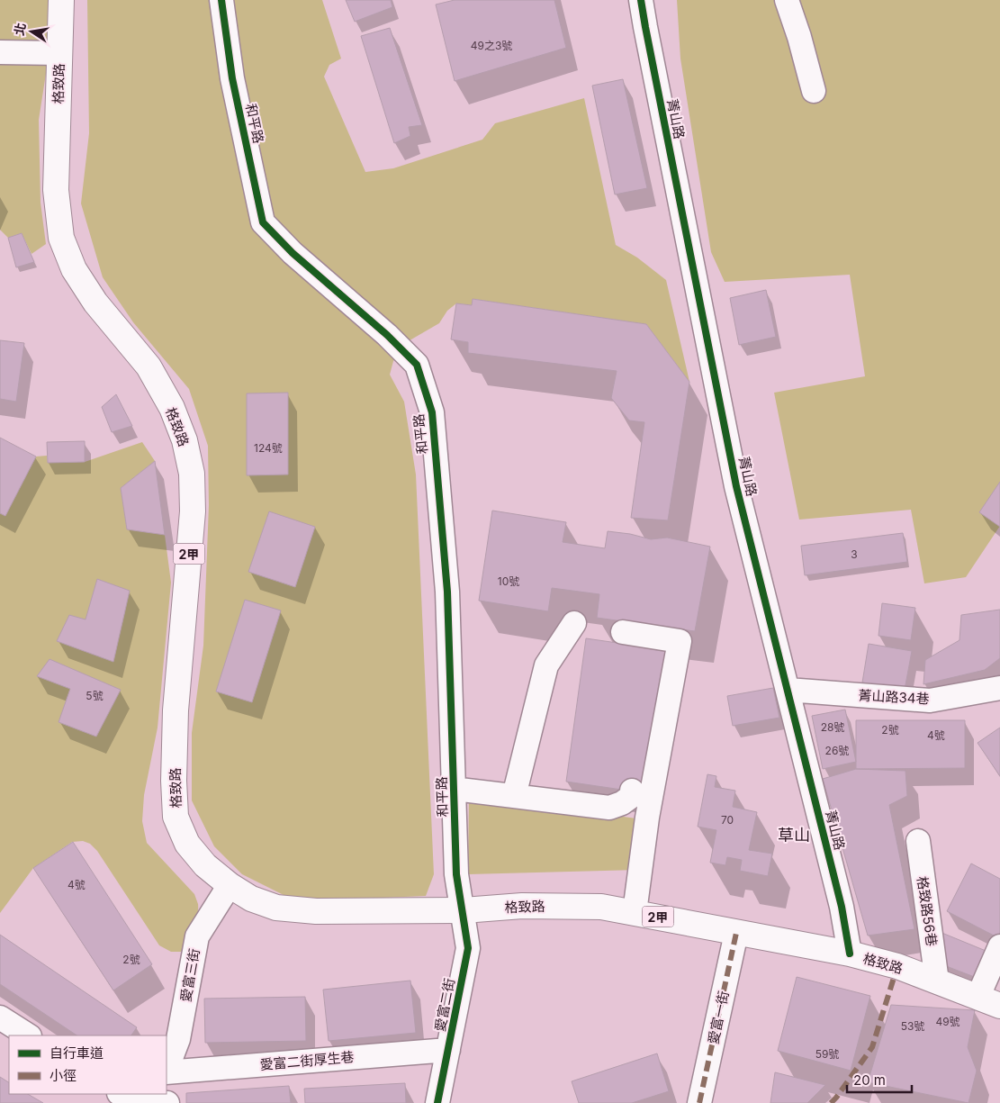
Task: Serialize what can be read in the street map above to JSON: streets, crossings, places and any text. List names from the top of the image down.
{
  "streets": {
    "main road": ["格致路", "2甲"],
    "street": [
      "菁山路",
      "和平路",
      "菁山路34巷",
      "格致路56巷",
      "愛富三街",
      "愛富二街",
      "愛富一街",
      "愛富二街厚生巷"
    ]
  },
  "crossings": [
    ["格致路", "菁山路"],
    ["格致路", "和平路"],
    ["格致路", "格致路56巷"],
    ["格致路", "愛富三街"],
    ["格致路", "愛富二街"],
    ["格致路", "愛富一街"],
    ["菁山路", "菁山路34巷"],
    ["和平路", "愛富二街"],
    ["愛富二街", "愛富二街厚生巷"]
  ],
  "districts": ["草山"],
  "house_numbers": [
    "49之3號",
    "124號",
    "3",
    "10號",
    "5號",
    "28號",
    "2號",
    "4號",
    "26號",
    "70",
    "4號",
    "2號",
    "49號",
    "53號",
    "59號"
  ],
  "legend": ["自行車道", "小徑"],
  "scale_bar": "20 m",
  "north": "left"
}
